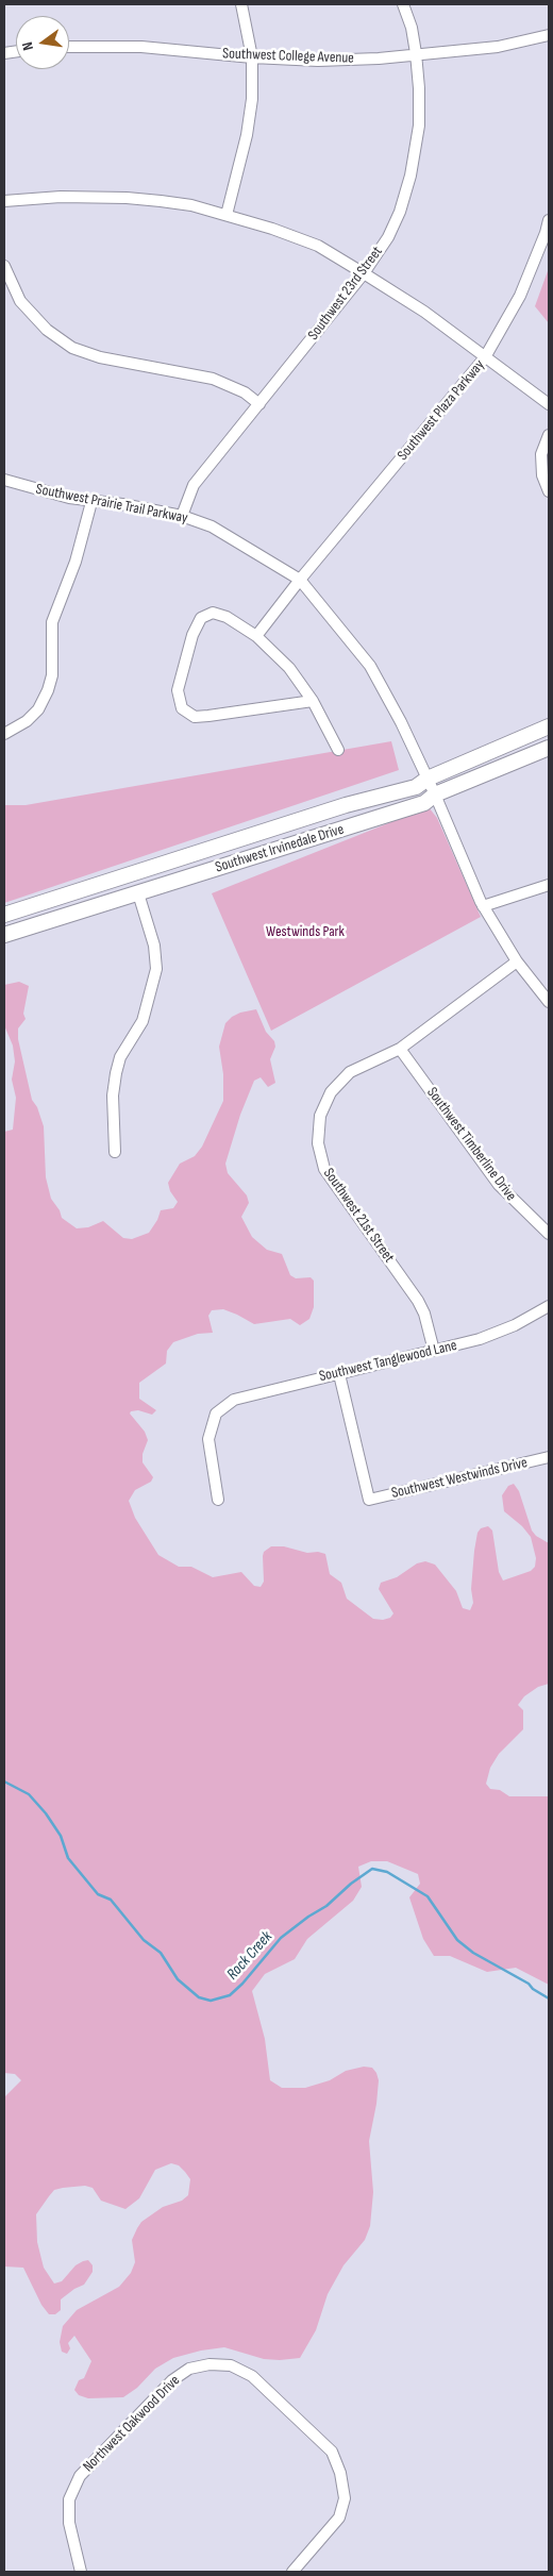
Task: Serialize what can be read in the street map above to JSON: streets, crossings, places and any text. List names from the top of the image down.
{
  "streets": {
    "main road": ["Southwest Irvinedale Drive"],
    "street": [
      "Southwest College Avenue",
      "Southwest 23rd Street",
      "Southwest Plaza Parkway",
      "Southwest Prairie Trail Parkway",
      "Southwest Timberline Drive",
      "Southwest 21st Street",
      "Southwest Tanglewood Lane",
      "Southwest Westwinds Drive",
      "Northwest Oakwood Drive"
    ]
  },
  "crossings": [
    ["Southwest College Avenue", "Southwest 23rd Street"],
    ["Southwest 23rd Street", "Southwest Prairie Trail Parkway"],
    ["Southwest Plaza Parkway", "Southwest Prairie Trail Parkway"],
    ["Southwest Prairie Trail Parkway", "Southwest Irvinedale Drive"],
    ["Southwest Prairie Trail Parkway", "Southwest 21st Street"],
    ["Southwest Timberline Drive", "Southwest 21st Street"],
    ["Southwest 21st Street", "Southwest Tanglewood Lane"],
    ["Southwest Tanglewood Lane", "Southwest Westwinds Drive"]
  ],
  "water": ["Rock Creek"],
  "parks": ["Westwinds Park"],
  "north": "left"
}
